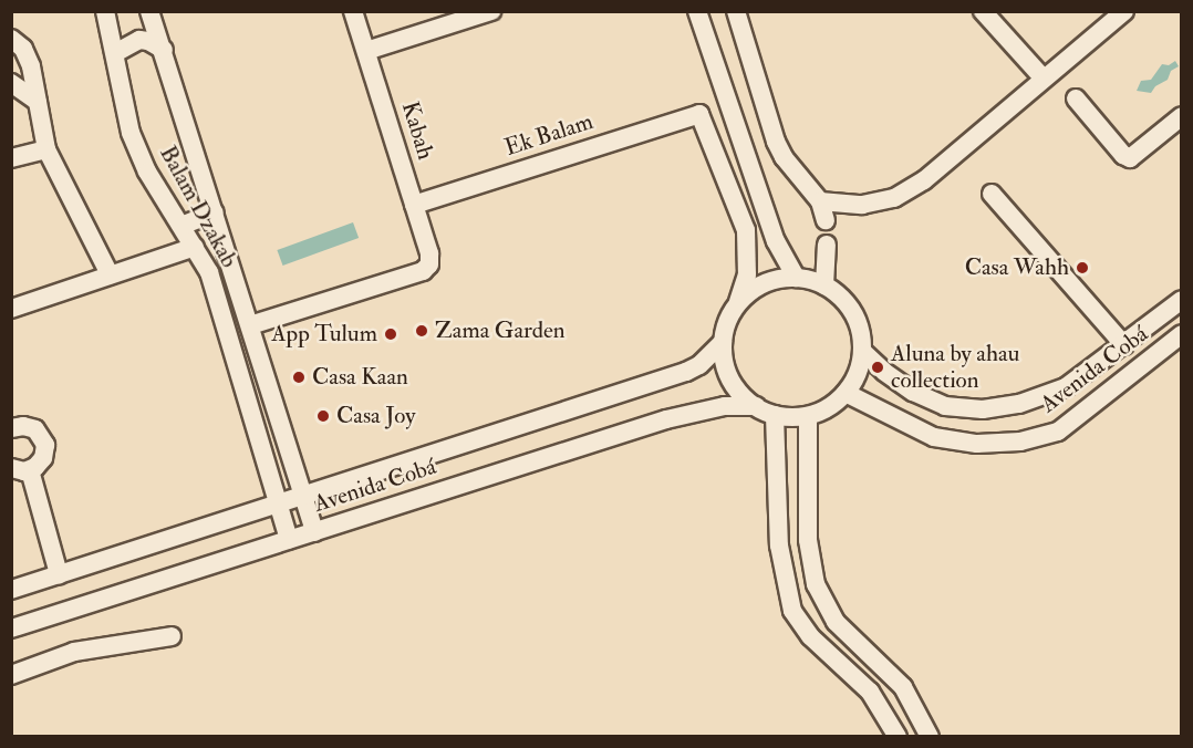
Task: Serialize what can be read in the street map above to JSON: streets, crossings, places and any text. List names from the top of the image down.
{
  "streets": {
    "street": [
      "Kabah",
      "Ek Balam",
      "Balam Dzakab",
      "Avenida Cobá"
    ]
  },
  "crossings": [
    ["Kabah", "Ek Balam"],
    ["Ek Balam", "Avenida Cobá"],
    ["Balam Dzakab", "Avenida Cobá"]
  ],
  "places": [
    "Casa Wahh",
    "Zama Garden",
    "App Tulum",
    "Aluna by ahau collection",
    "Casa Kaan",
    "Casa Joy"
  ]
}
